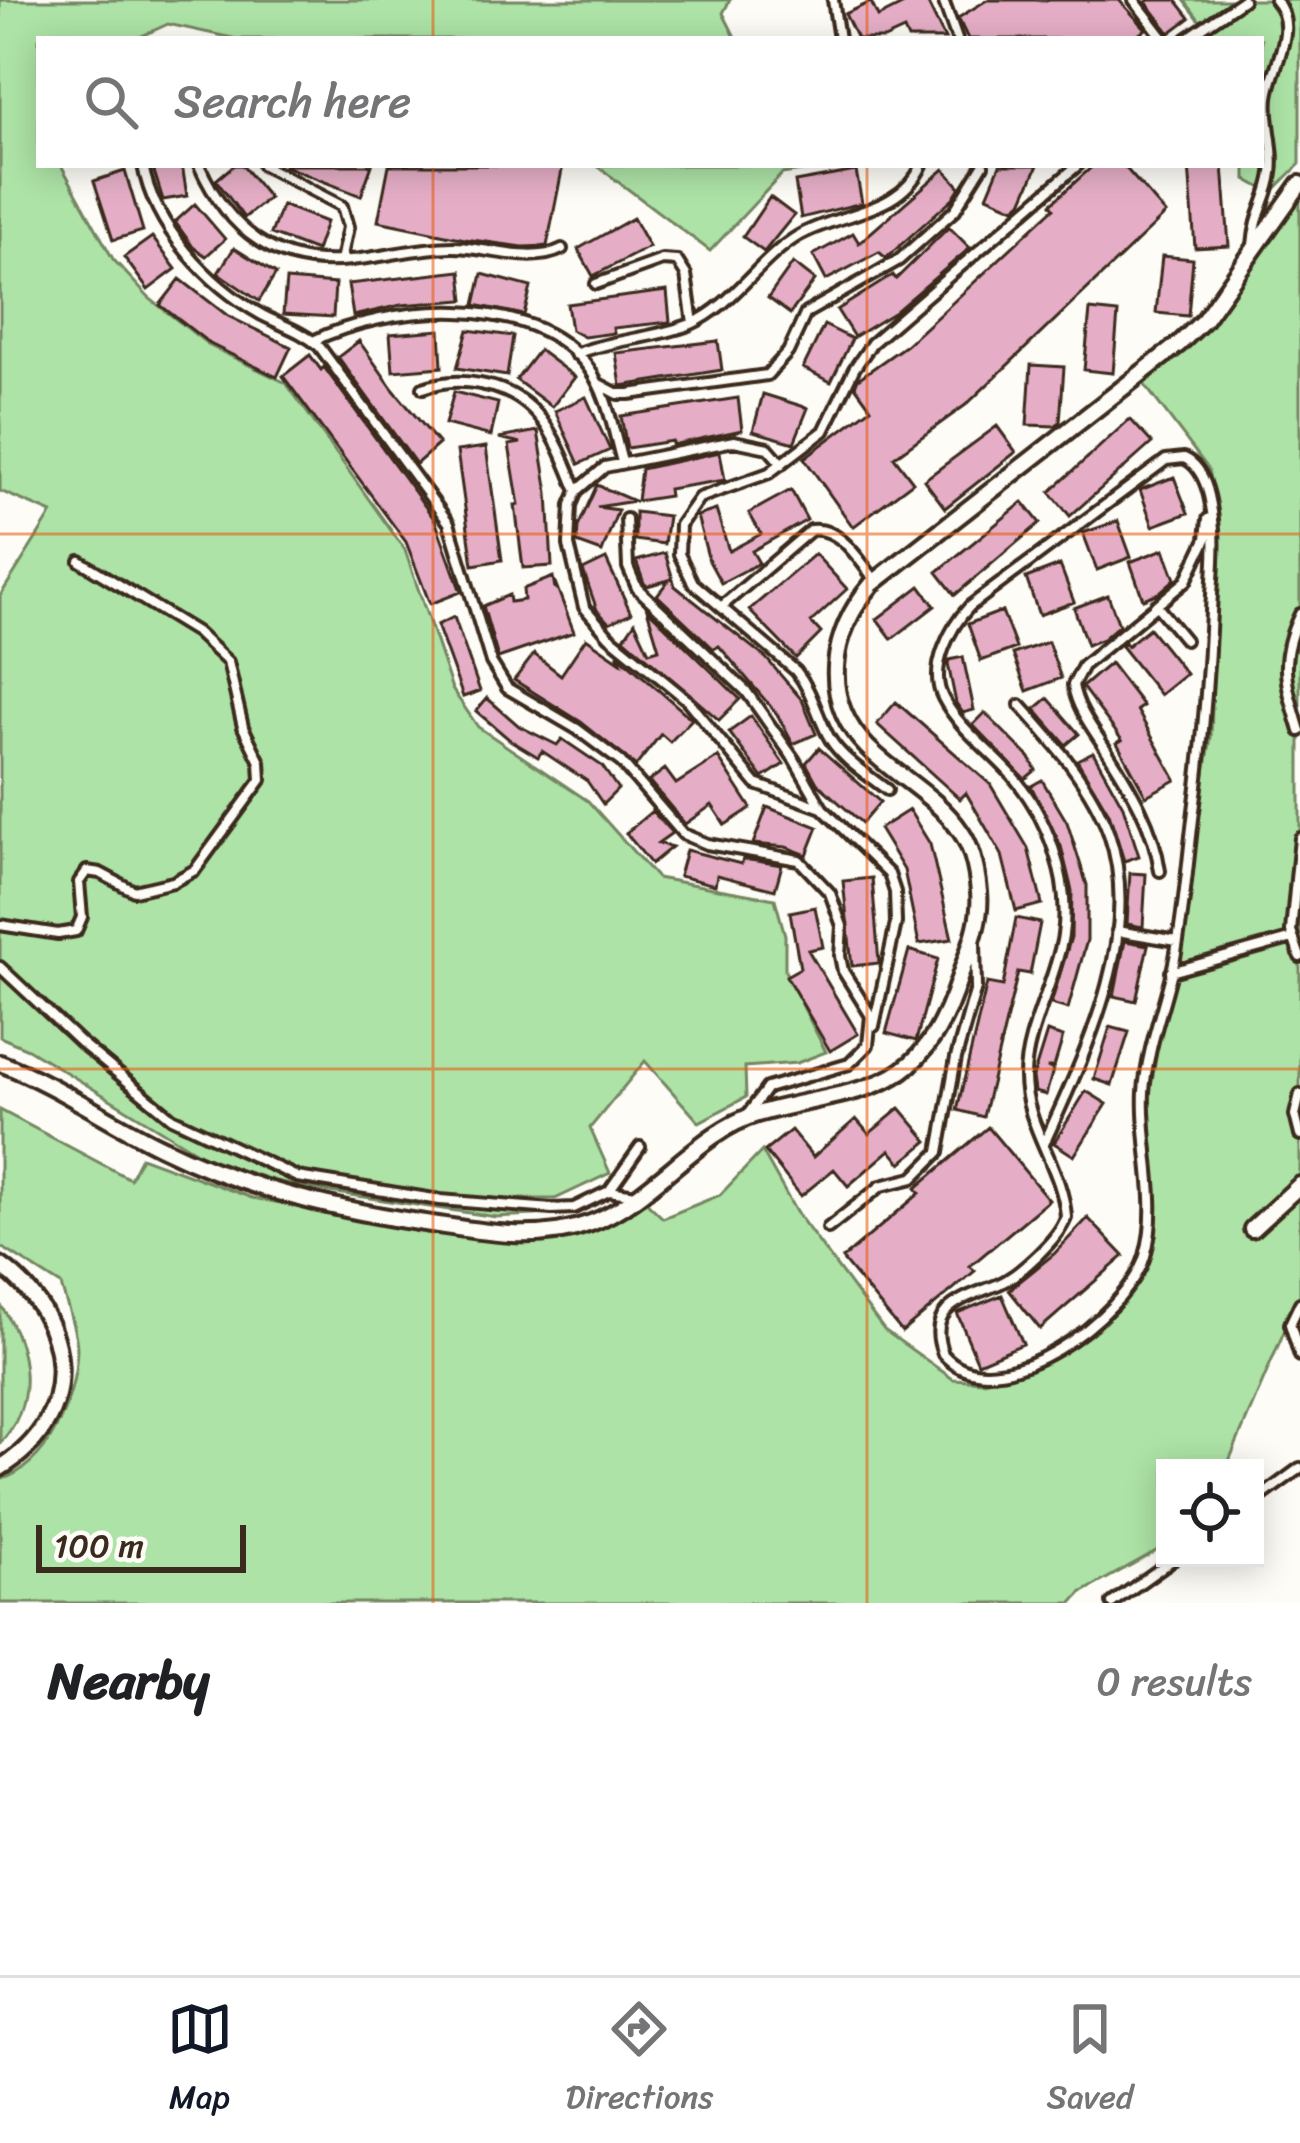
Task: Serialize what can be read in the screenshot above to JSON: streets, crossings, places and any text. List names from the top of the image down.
{
  "scale_bar": "100 m",
  "page": {
    "search": "Search here",
    "scale": "100 m",
    "heading": ["Nearby", "0 results"],
    "nav": ["Map", "Directions", "Saved"]
  }
}
